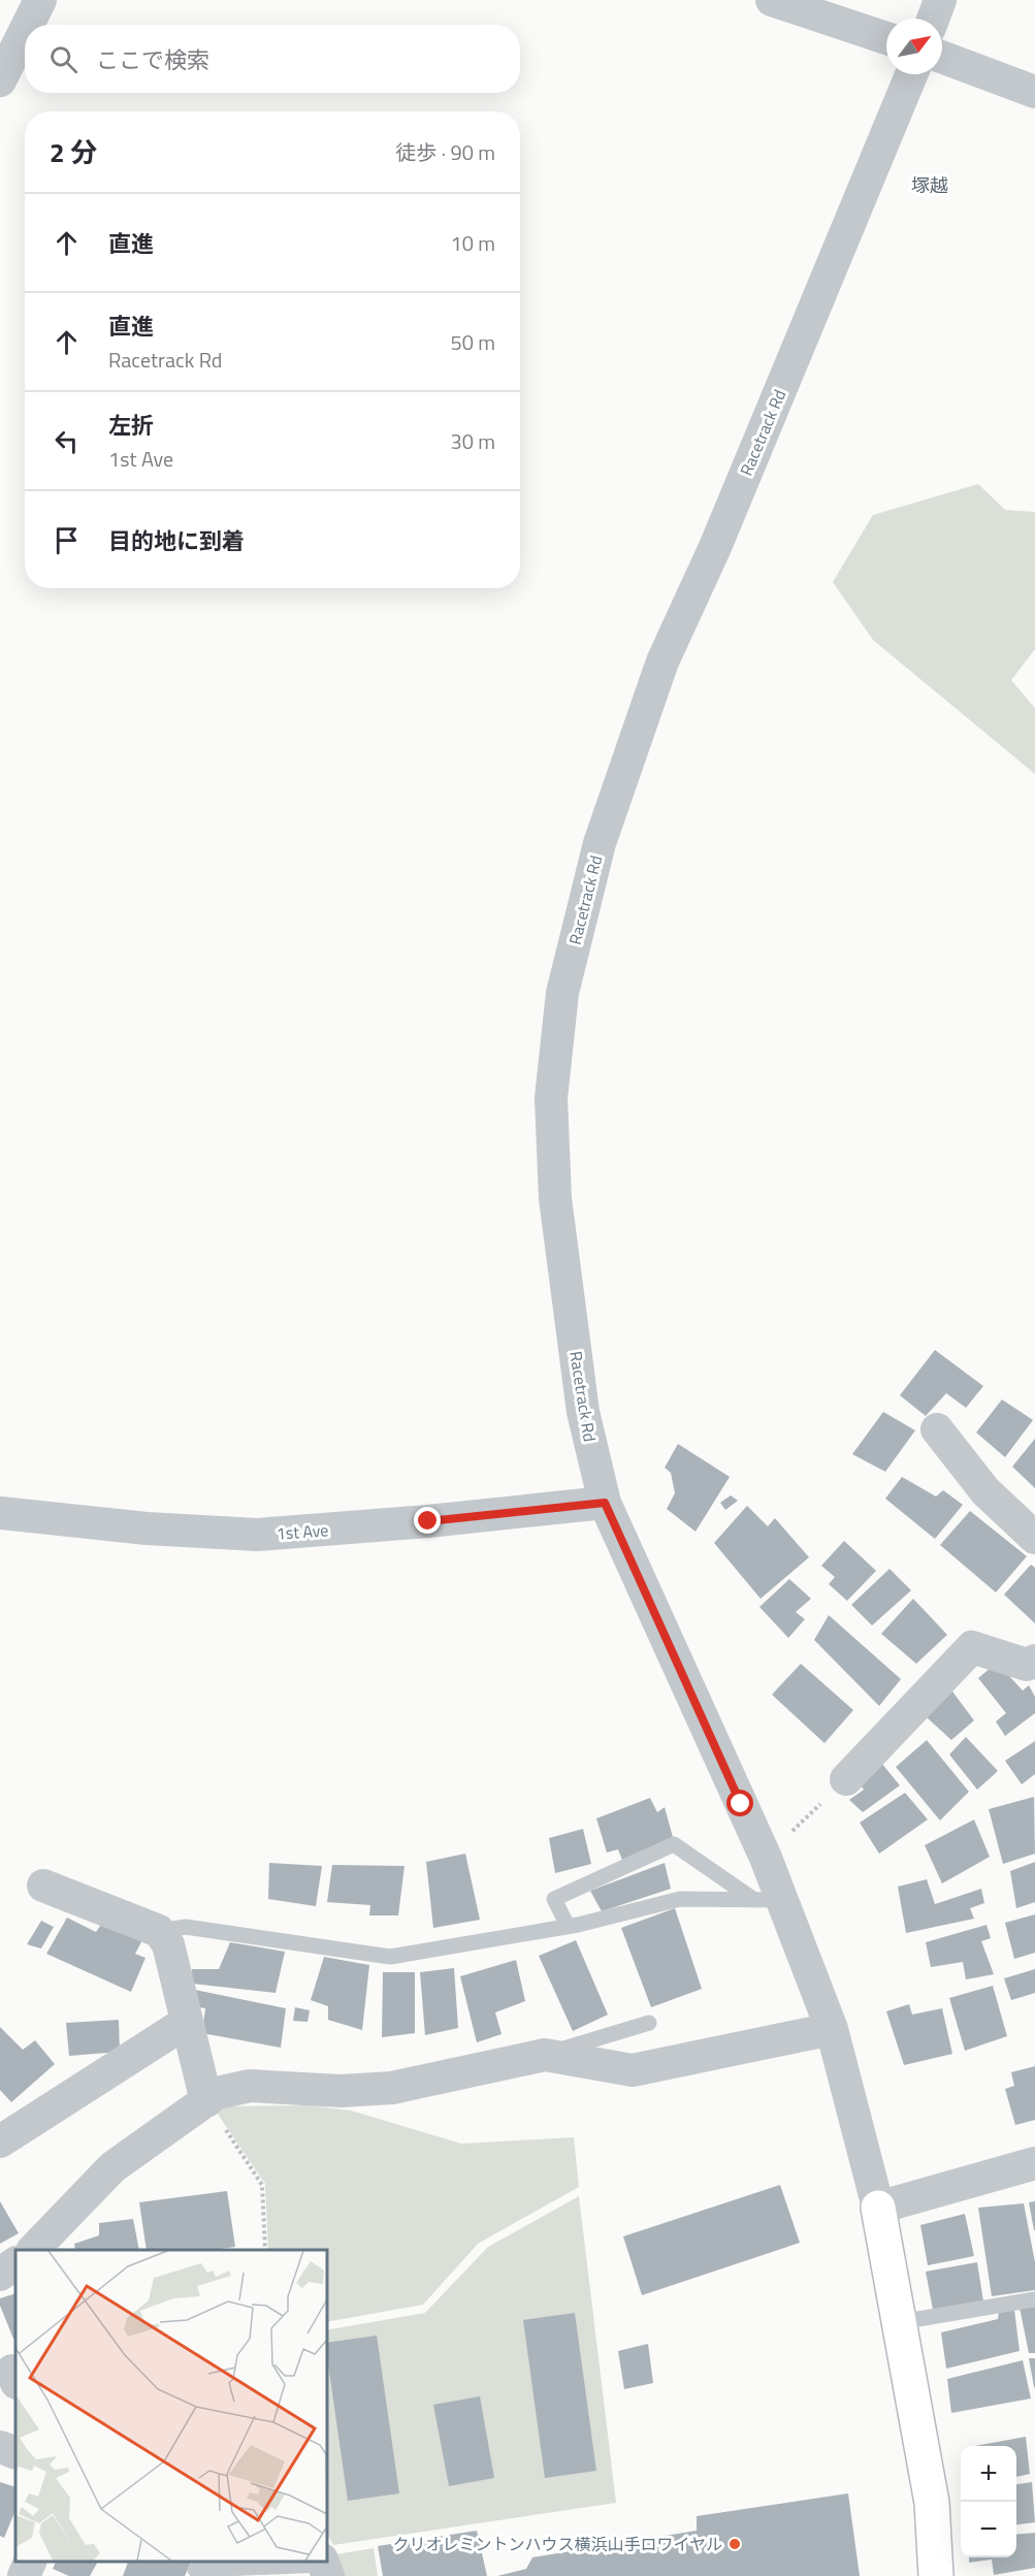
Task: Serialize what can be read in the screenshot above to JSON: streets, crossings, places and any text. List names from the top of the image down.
{
  "streets": {
    "street": ["Racetrack Rd", "1st Ave"]
  },
  "crossings": [
    ["Racetrack Rd", "1st Ave"]
  ],
  "districts": ["塚越"],
  "places": ["クリオレミントンハウス横浜山手ロワイヤル"],
  "north": "top right",
  "page": {
    "search": "ここで検索",
    "heading": ["2 分", "徒歩 · 90 m"],
    "list": [
      ["直進", "10 m"],
      ["直進", "Racetrack Rd", "50 m"],
      ["左折", "1st Ave", "30 m"],
      "目的地に到着"
    ],
    "map_buttons": ["+", "−"]
  }
}
